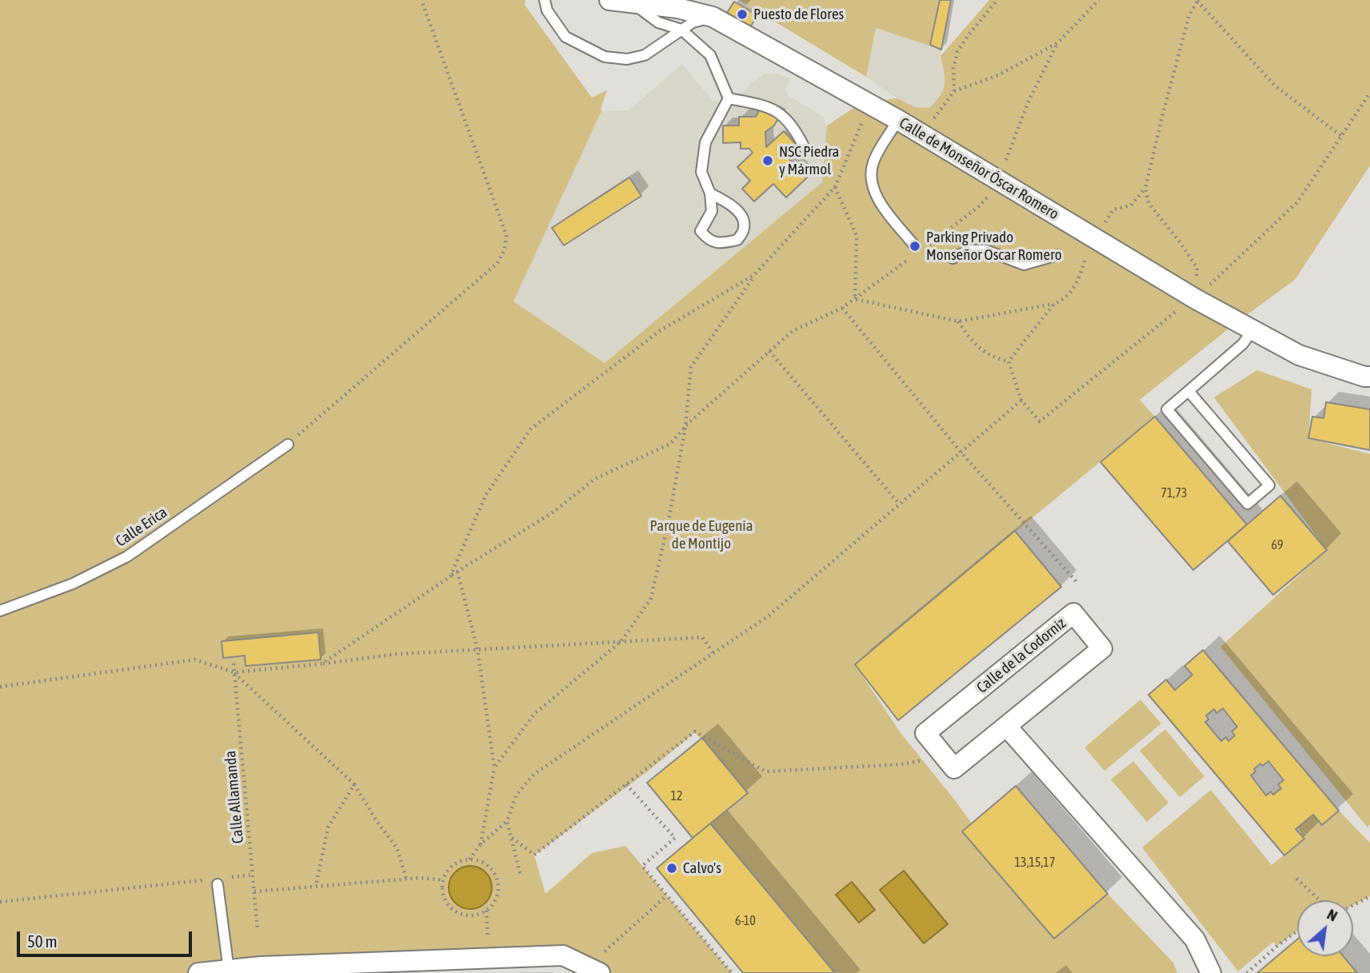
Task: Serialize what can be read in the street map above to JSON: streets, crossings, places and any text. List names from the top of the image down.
{
  "streets": {
    "street": ["Calle de Monseñor Óscar Romero", "Calle de la Codorniz"],
    "lane": ["Calle Erica"],
    "path": ["Calle Allamanda"]
  },
  "parks": ["Parque de Eugenia de Montijo"],
  "places": [
    "Puesto de Flores",
    "NSC Piedra y Mármol",
    "Parking Privado Monseñor Oscar Romero",
    "Calvo's"
  ],
  "house_numbers": [
    "71,73",
    "69",
    "12",
    "13,15,17",
    "6-10"
  ],
  "scale_bar": "50 m",
  "north": "top right"
}
